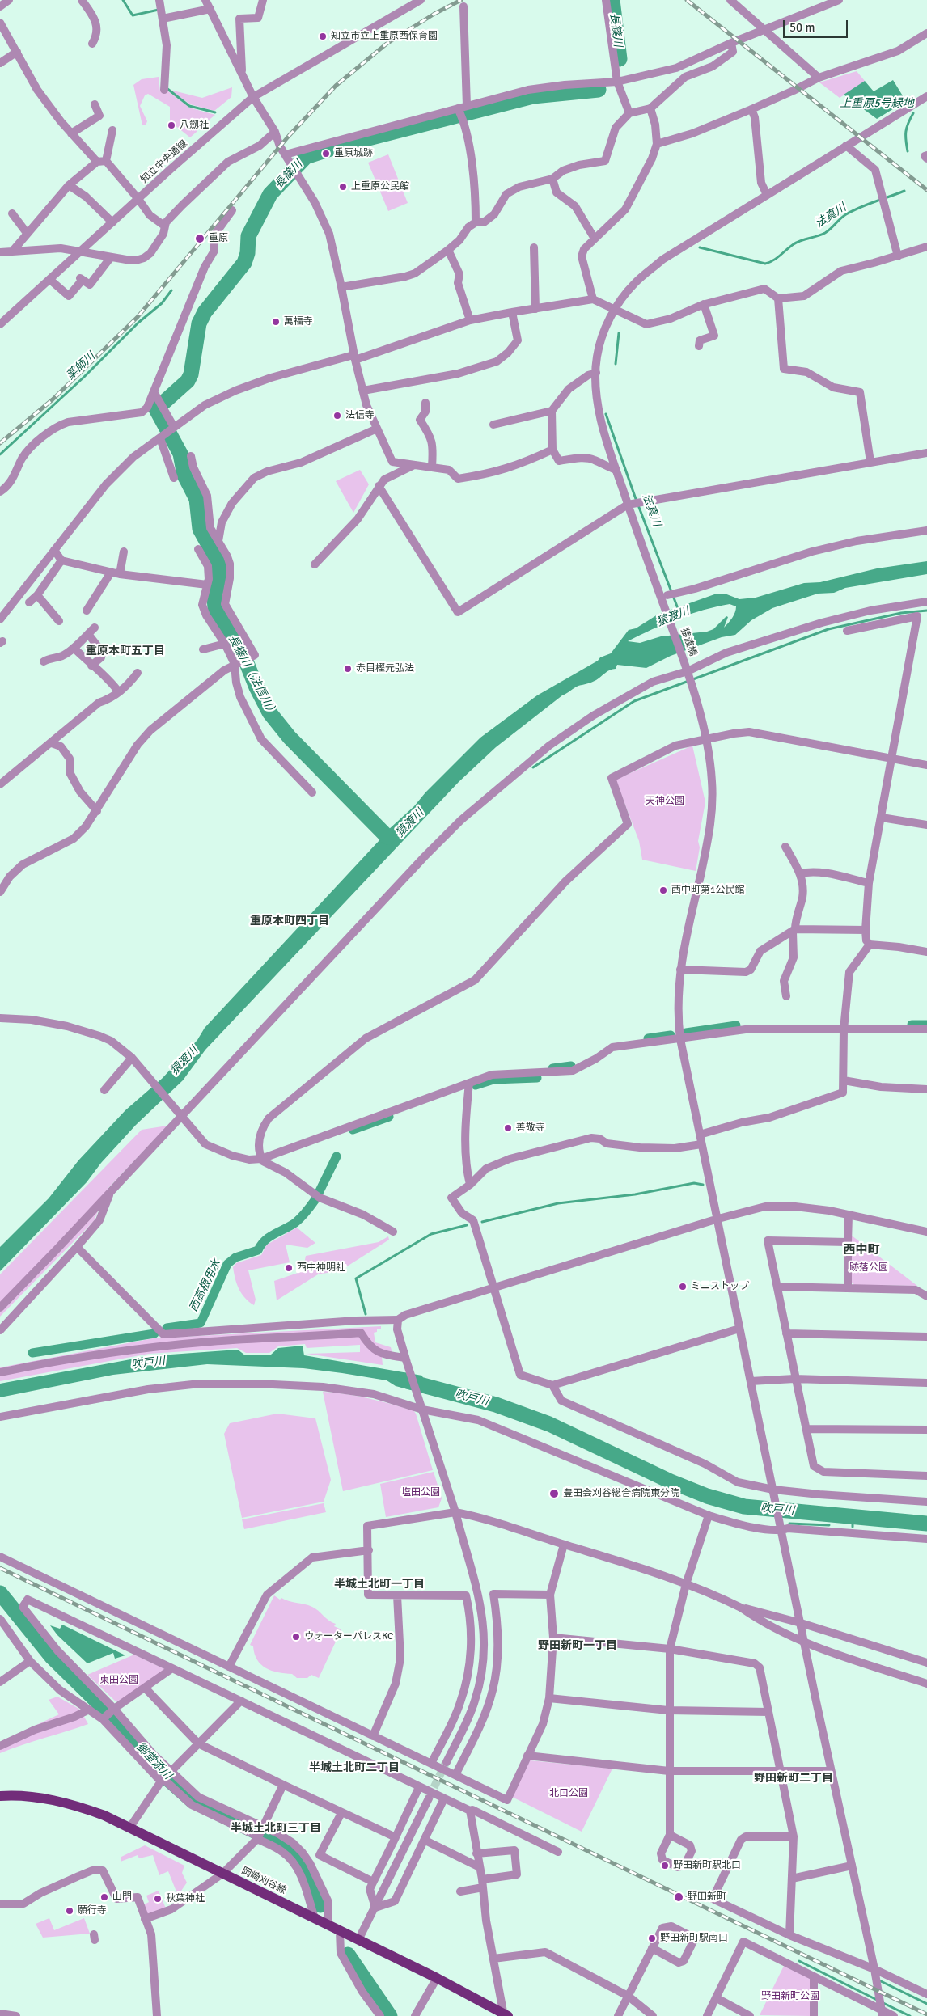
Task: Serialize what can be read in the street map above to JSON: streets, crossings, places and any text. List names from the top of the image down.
{
  "streets": {
    "main road": ["岡崎刈谷線"],
    "street": ["知立中央通線", "猿渡橋"]
  },
  "districts": [
    "重原本町五丁目",
    "重原本町四丁目",
    "西中町",
    "半城土北町一丁目",
    "野田新町一丁目",
    "半城土北町二丁目",
    "野田新町二丁目",
    "半城土北町三丁目"
  ],
  "water": [
    "長篠川",
    "上重原5号緑地",
    "法真川",
    "薬師川",
    "猿渡川",
    "長篠川（法信川）",
    "西高根用水",
    "吹戸川",
    "御堂添川"
  ],
  "parks": [
    "天神公園",
    "跡落公園",
    "塩田公園",
    "東田公園",
    "北口公園",
    "野田新町公園"
  ],
  "places": [
    "知立市立上重原西保育園",
    "八劔社",
    "重原城跡",
    "上重原公民館",
    "重原",
    "萬福寺",
    "法信寺",
    "赤目樫元弘法",
    "西中町第1公民館",
    "善敬寺",
    "西中神明社",
    "ミニストップ",
    "豊田会刈谷総合病院東分院",
    "ウォーターパレスKC",
    "野田新町駅北口",
    "山門",
    "野田新町",
    "秋葉神社",
    "願行寺",
    "野田新町駅南口"
  ],
  "scale_bar": "50 m"
}
